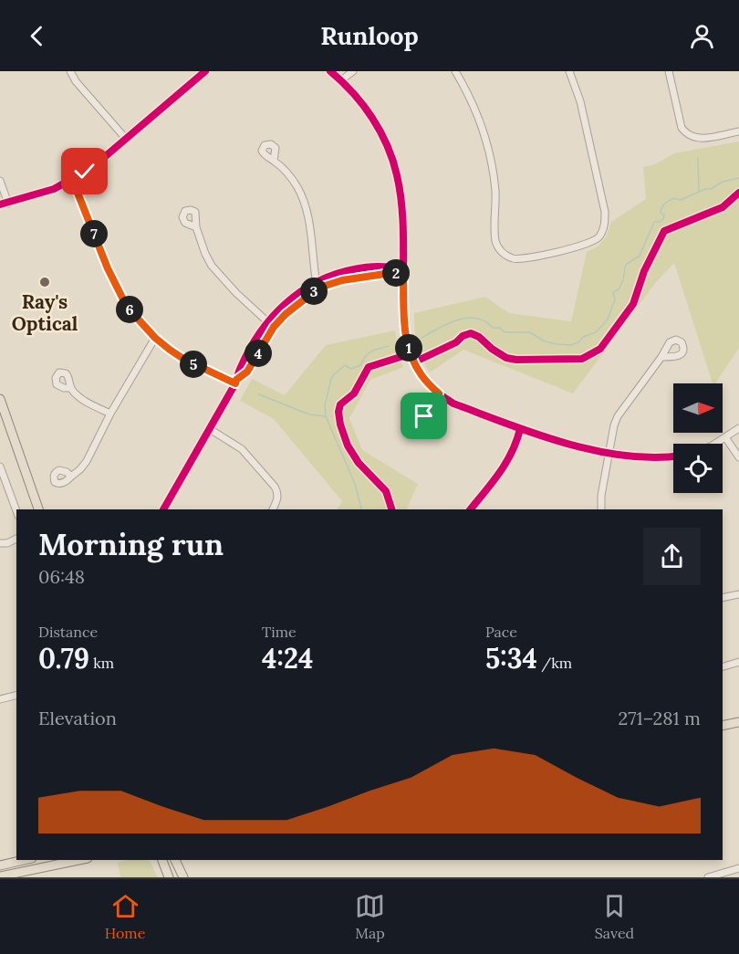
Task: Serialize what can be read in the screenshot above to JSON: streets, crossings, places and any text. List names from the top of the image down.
{
  "places": ["Ray's Optical"],
  "north": "right",
  "page": {
    "header": "Runloop",
    "pins": [
      "7",
      "2",
      "3",
      "6",
      "1",
      "4",
      "5"
    ],
    "heading": ["Morning run", "06:48"],
    "stats": [
      ["Distance", "0.79 km"],
      ["Time", "4:24"],
      ["Pace", "5:34 /km"]
    ],
    "chart": ["Elevation", "271–281 m"],
    "tabs": ["Home", "Map", "Saved"]
  }
}
